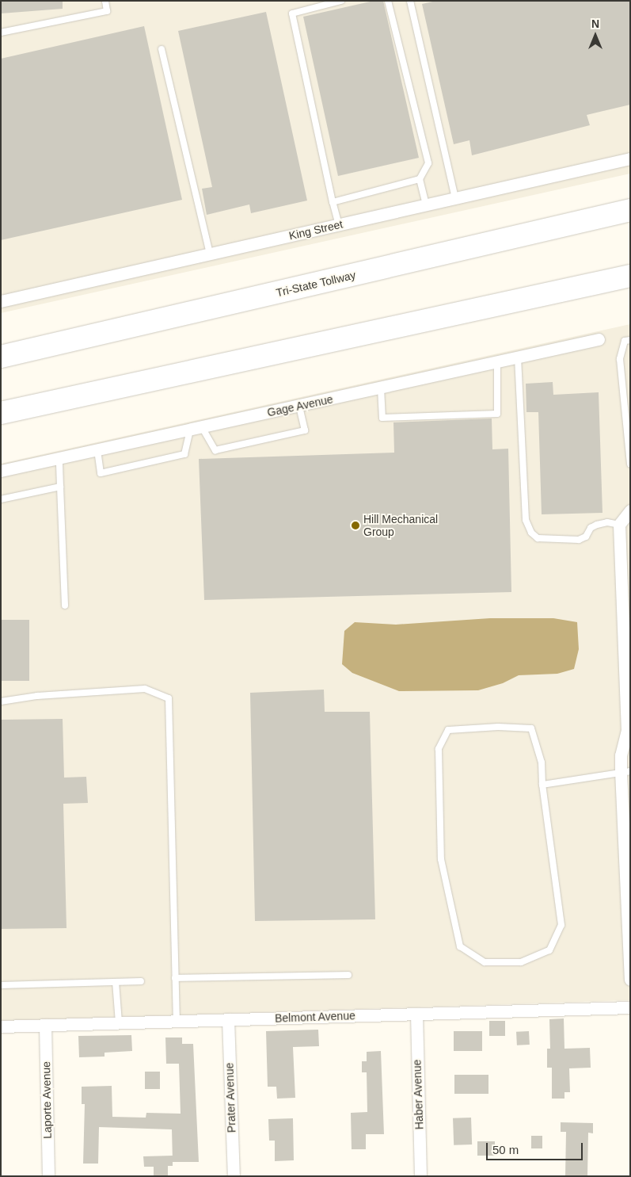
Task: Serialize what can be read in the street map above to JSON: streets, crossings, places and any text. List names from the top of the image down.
{
  "streets": {
    "highway": ["Tri-State Tollway"],
    "street": [
      "King Street",
      "Gage Avenue",
      "Belmont Avenue",
      "Haber Avenue",
      "Prater Avenue",
      "Laporte Avenue"
    ]
  },
  "crossings": [
    ["Belmont Avenue", "Haber Avenue"],
    ["Belmont Avenue", "Prater Avenue"],
    ["Belmont Avenue", "Laporte Avenue"]
  ],
  "places": ["Hill Mechanical Group"],
  "scale_bar": "50 m",
  "north": "top"
}
